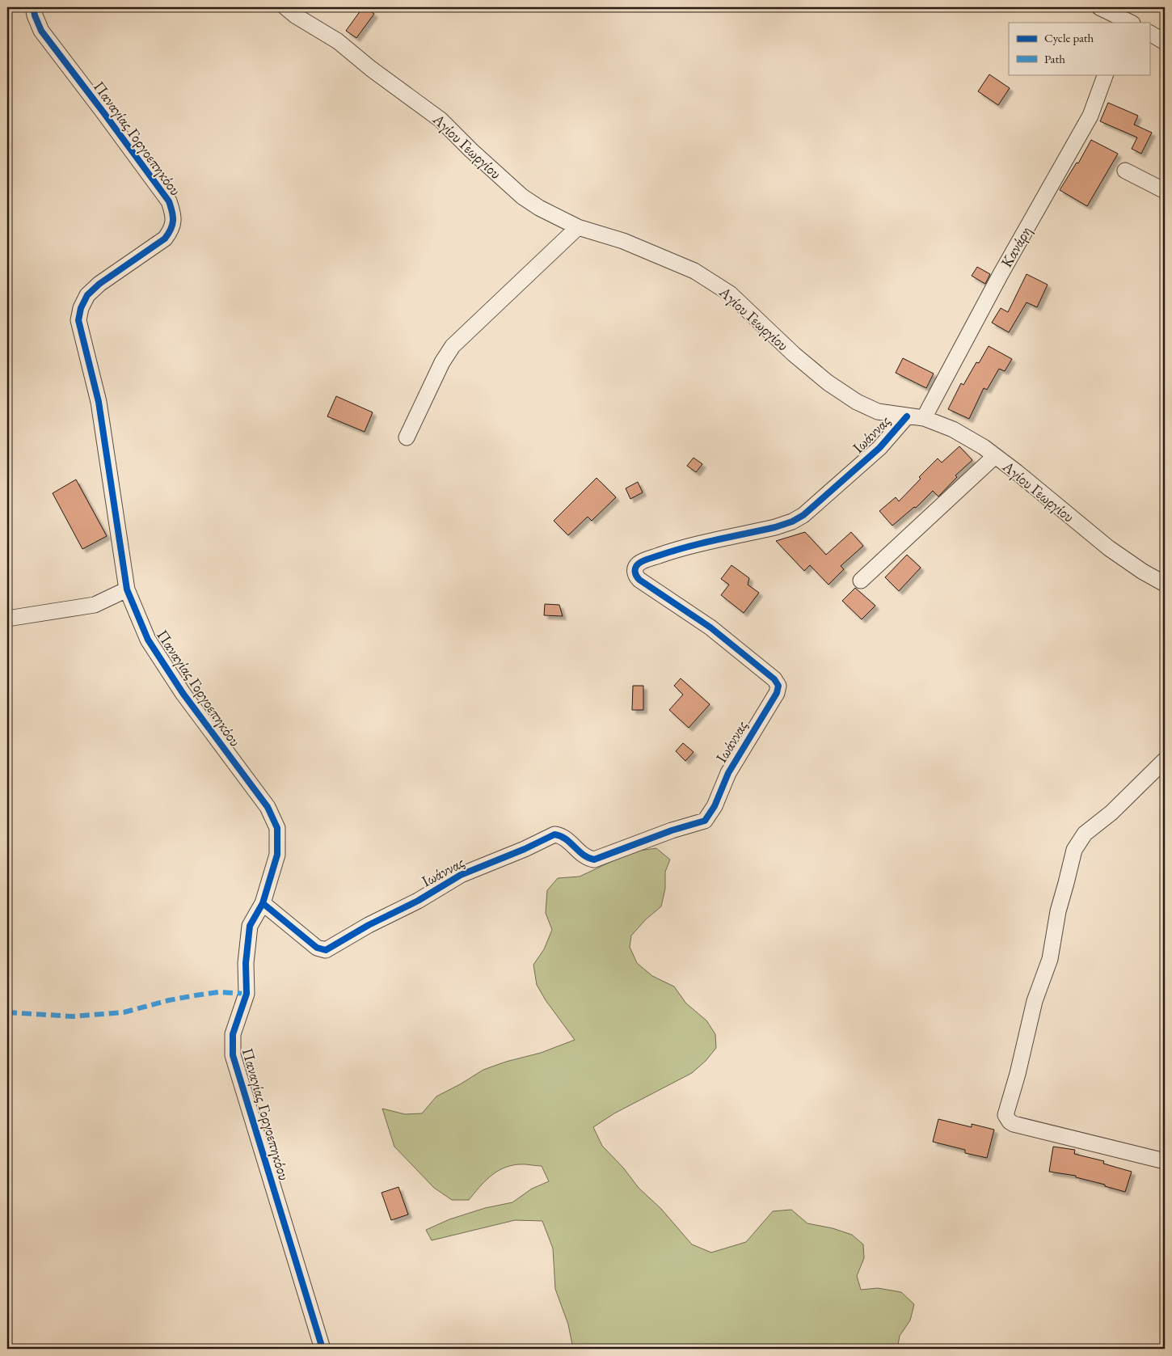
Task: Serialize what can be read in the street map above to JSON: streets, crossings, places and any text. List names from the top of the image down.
{
  "streets": {
    "street": [
      "Παναγίας Γοργοεπηκόου",
      "Αγίου Γεωργίου",
      "Κανάρη",
      "Ιωάννας"
    ]
  },
  "crossings": [
    ["Παναγίας Γοργοεπηκόου", "Ιωάννας"],
    ["Αγίου Γεωργίου", "Κανάρη"],
    ["Αγίου Γεωργίου", "Ιωάννας"]
  ],
  "legend": ["Cycle path", "Path"]
}
